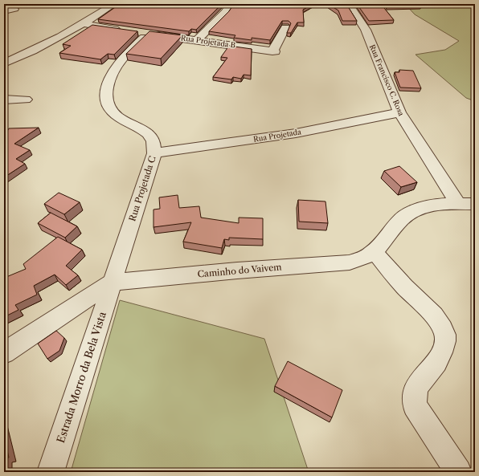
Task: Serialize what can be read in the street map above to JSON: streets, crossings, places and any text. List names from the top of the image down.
{
  "streets": {
    "street": [
      "Rua Projetada B",
      "Rua Francisco C. Rosa",
      "Rua Projetada",
      "Rua Projetada C",
      "Caminho do Vaivem",
      "Estrada Morro da Bela Vista"
    ]
  },
  "crossings": [
    ["Rua Projetada B", "Rua Projetada C"],
    ["Rua Francisco C. Rosa", "Rua Projetada"],
    ["Rua Francisco C. Rosa", "Caminho do Vaivem"],
    ["Rua Projetada", "Rua Projetada C"],
    ["Rua Projetada C", "Caminho do Vaivem"],
    ["Rua Projetada C", "Estrada Morro da Bela Vista"],
    ["Caminho do Vaivem", "Estrada Morro da Bela Vista"]
  ]
}
